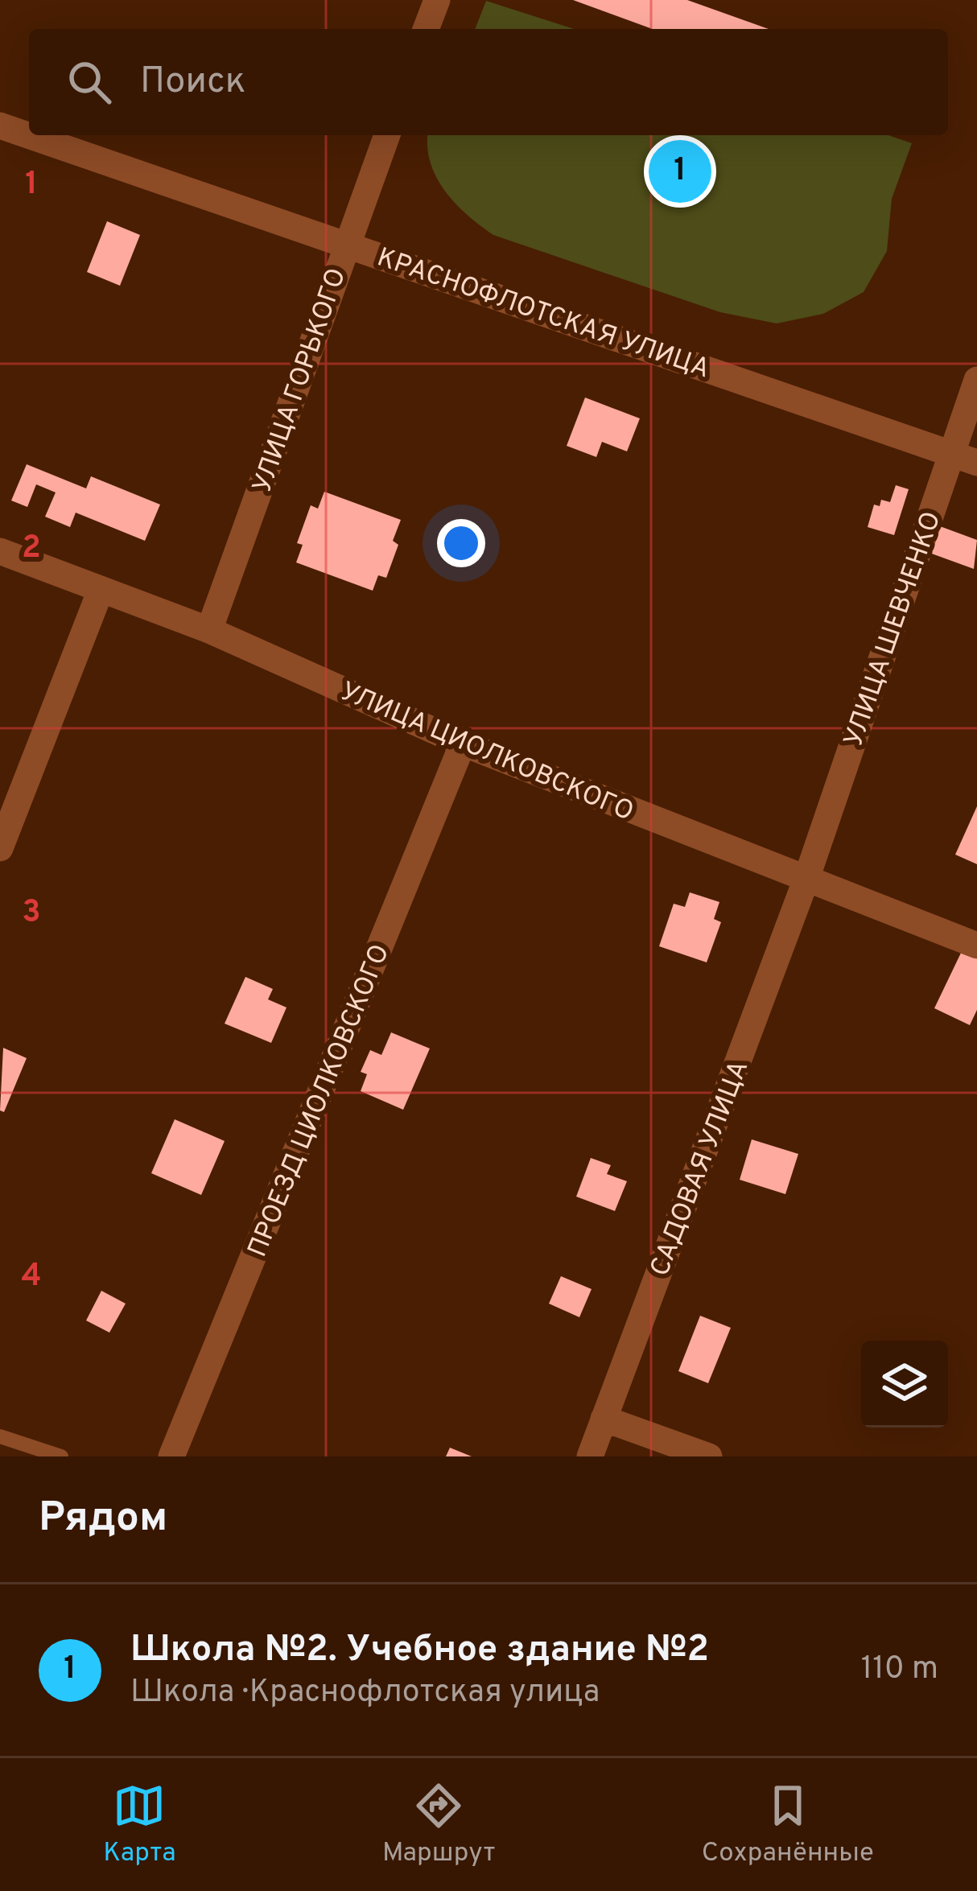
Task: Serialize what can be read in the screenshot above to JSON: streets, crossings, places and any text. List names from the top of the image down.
{
  "streets": {
    "street": [
      "КРАСНОФЛОТСКАЯ УЛИЦА",
      "УЛИЦА ГОРЬКОГО",
      "УЛИЦА ШЕВЧЕНКО",
      "УЛИЦА ЦИОЛКОВСКОГО",
      "ПРОЕЗД ЦИОЛКОВСКОГО",
      "САДОВАЯ УЛИЦА"
    ]
  },
  "crossings": [
    ["КРАСНОФЛОТСКАЯ УЛИЦА", "УЛИЦА ГОРЬКОГО"],
    ["КРАСНОФЛОТСКАЯ УЛИЦА", "УЛИЦА ШЕВЧЕНКО"],
    ["УЛИЦА ГОРЬКОГО", "УЛИЦА ЦИОЛКОВСКОГО"],
    ["УЛИЦА ШЕВЧЕНКО", "УЛИЦА ЦИОЛКОВСКОГО"],
    ["УЛИЦА ШЕВЧЕНКО", "САДОВАЯ УЛИЦА"],
    ["УЛИЦА ЦИОЛКОВСКОГО", "ПРОЕЗД ЦИОЛКОВСКОГО"],
    ["УЛИЦА ЦИОЛКОВСКОГО", "САДОВАЯ УЛИЦА"]
  ],
  "page": {
    "search": "Поиск",
    "pins": "1",
    "heading": "Рядом",
    "list": [
      {
        "mark": "1",
        "name": "Школа №2. Учебное здание №2",
        "note": "Школа · Краснофлотская улица",
        "value": "110 m"
      }
    ],
    "nav": ["Карта", "Маршрут", "Сохранённые"]
  },
  "grid": {
    "rows": [
      "1",
      "2",
      "3",
      "4"
    ]
  }
}
